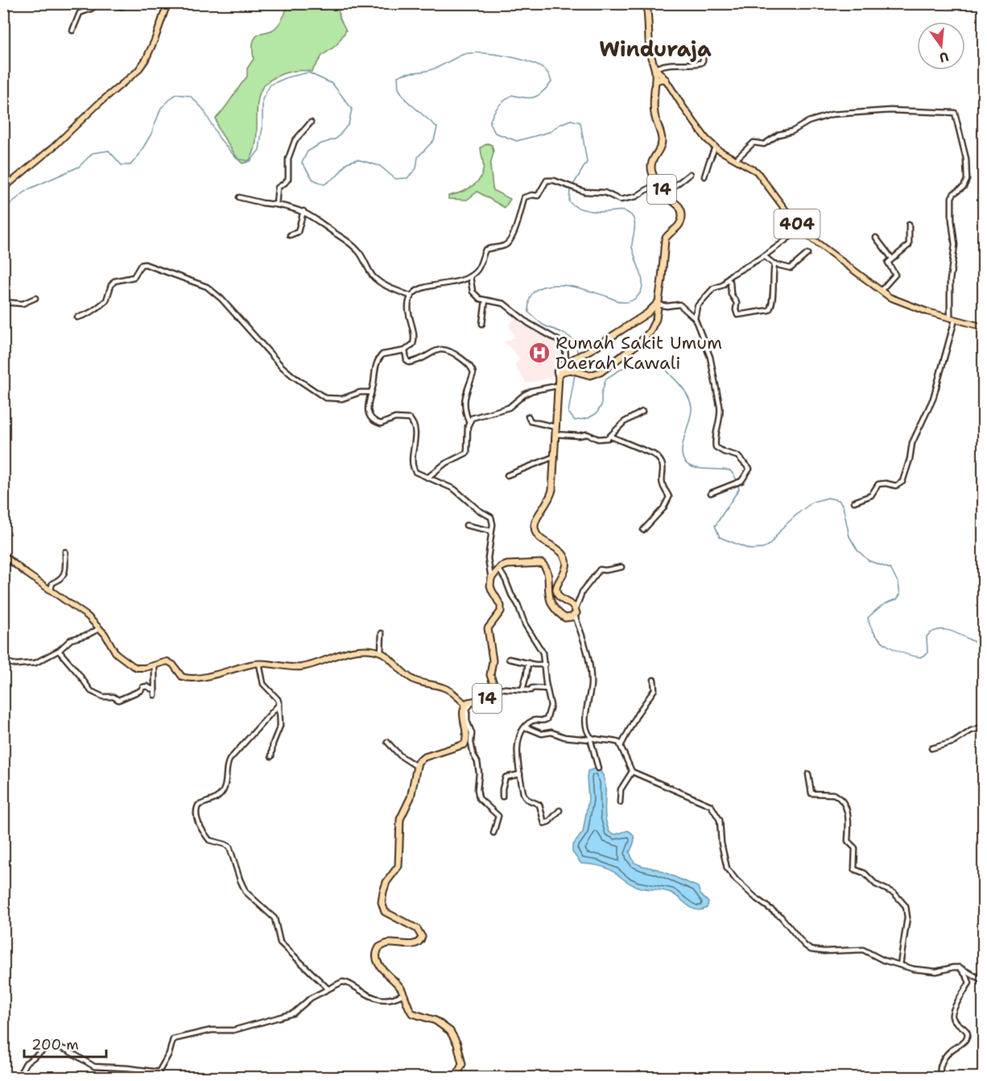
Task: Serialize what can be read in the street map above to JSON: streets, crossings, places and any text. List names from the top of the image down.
{
  "streets": {
    "highway": ["14"],
    "main road": ["404"]
  },
  "crossings": [
    ["14", "404"]
  ],
  "districts": ["Winduraja"],
  "places": {
    "hospital": ["Rumah Sakit Umum Daerah Kawali"]
  },
  "scale_bar": "200 m",
  "north": "bottom"
}
